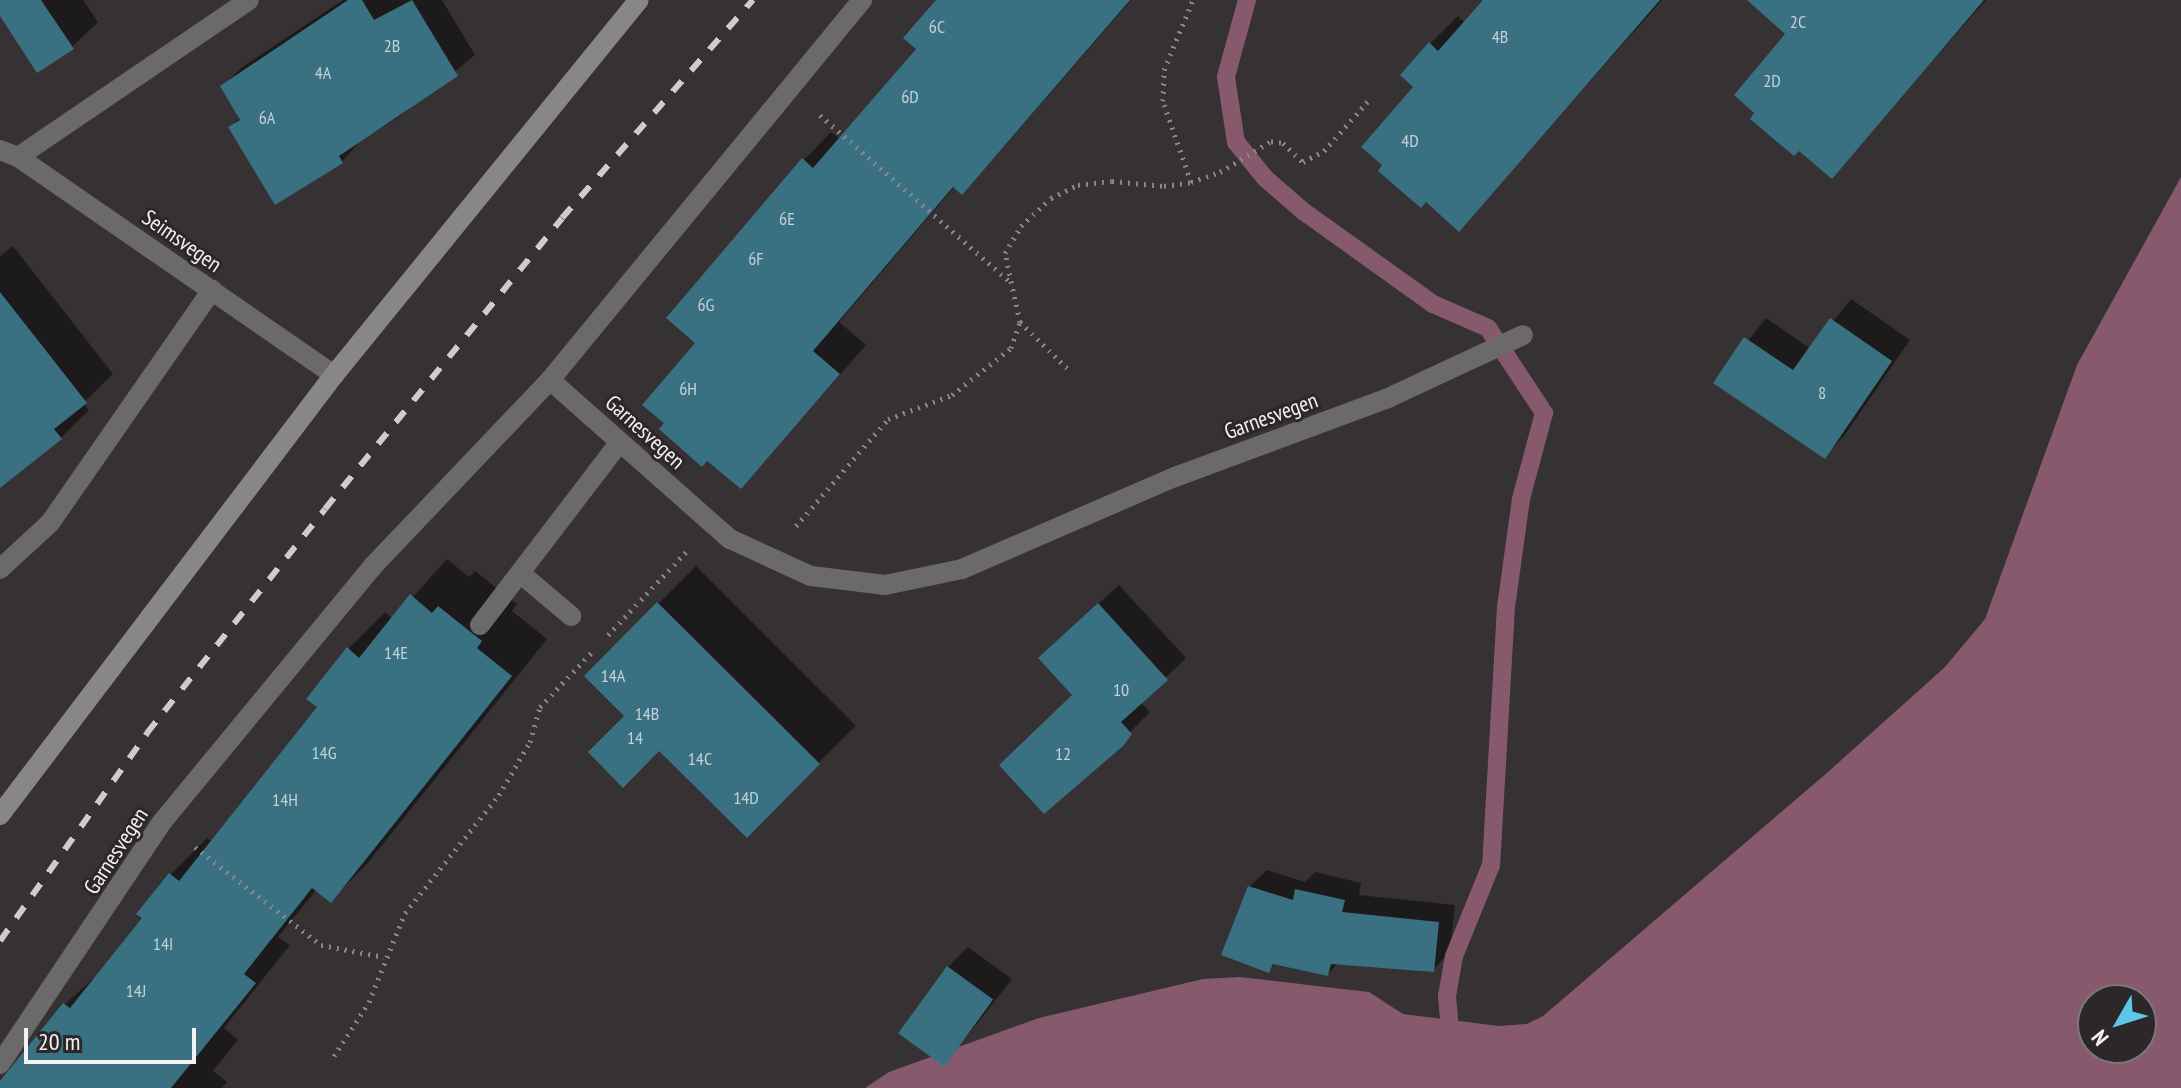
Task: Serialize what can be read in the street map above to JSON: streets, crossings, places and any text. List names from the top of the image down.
{
  "streets": {
    "street": ["Seimsvegen", "Garnesvegen"]
  },
  "house_numbers": [
    "2C",
    "6C",
    "4B",
    "2B",
    "4A",
    "2D",
    "6D",
    "6A",
    "4D",
    "6E",
    "6F",
    "6G",
    "6H",
    "8",
    "14E",
    "14A",
    "10",
    "14B",
    "14",
    "14G",
    "12",
    "14C",
    "14D",
    "14H",
    "14I",
    "14J"
  ],
  "scale_bar": "20 m",
  "north": "bottom left"
}
